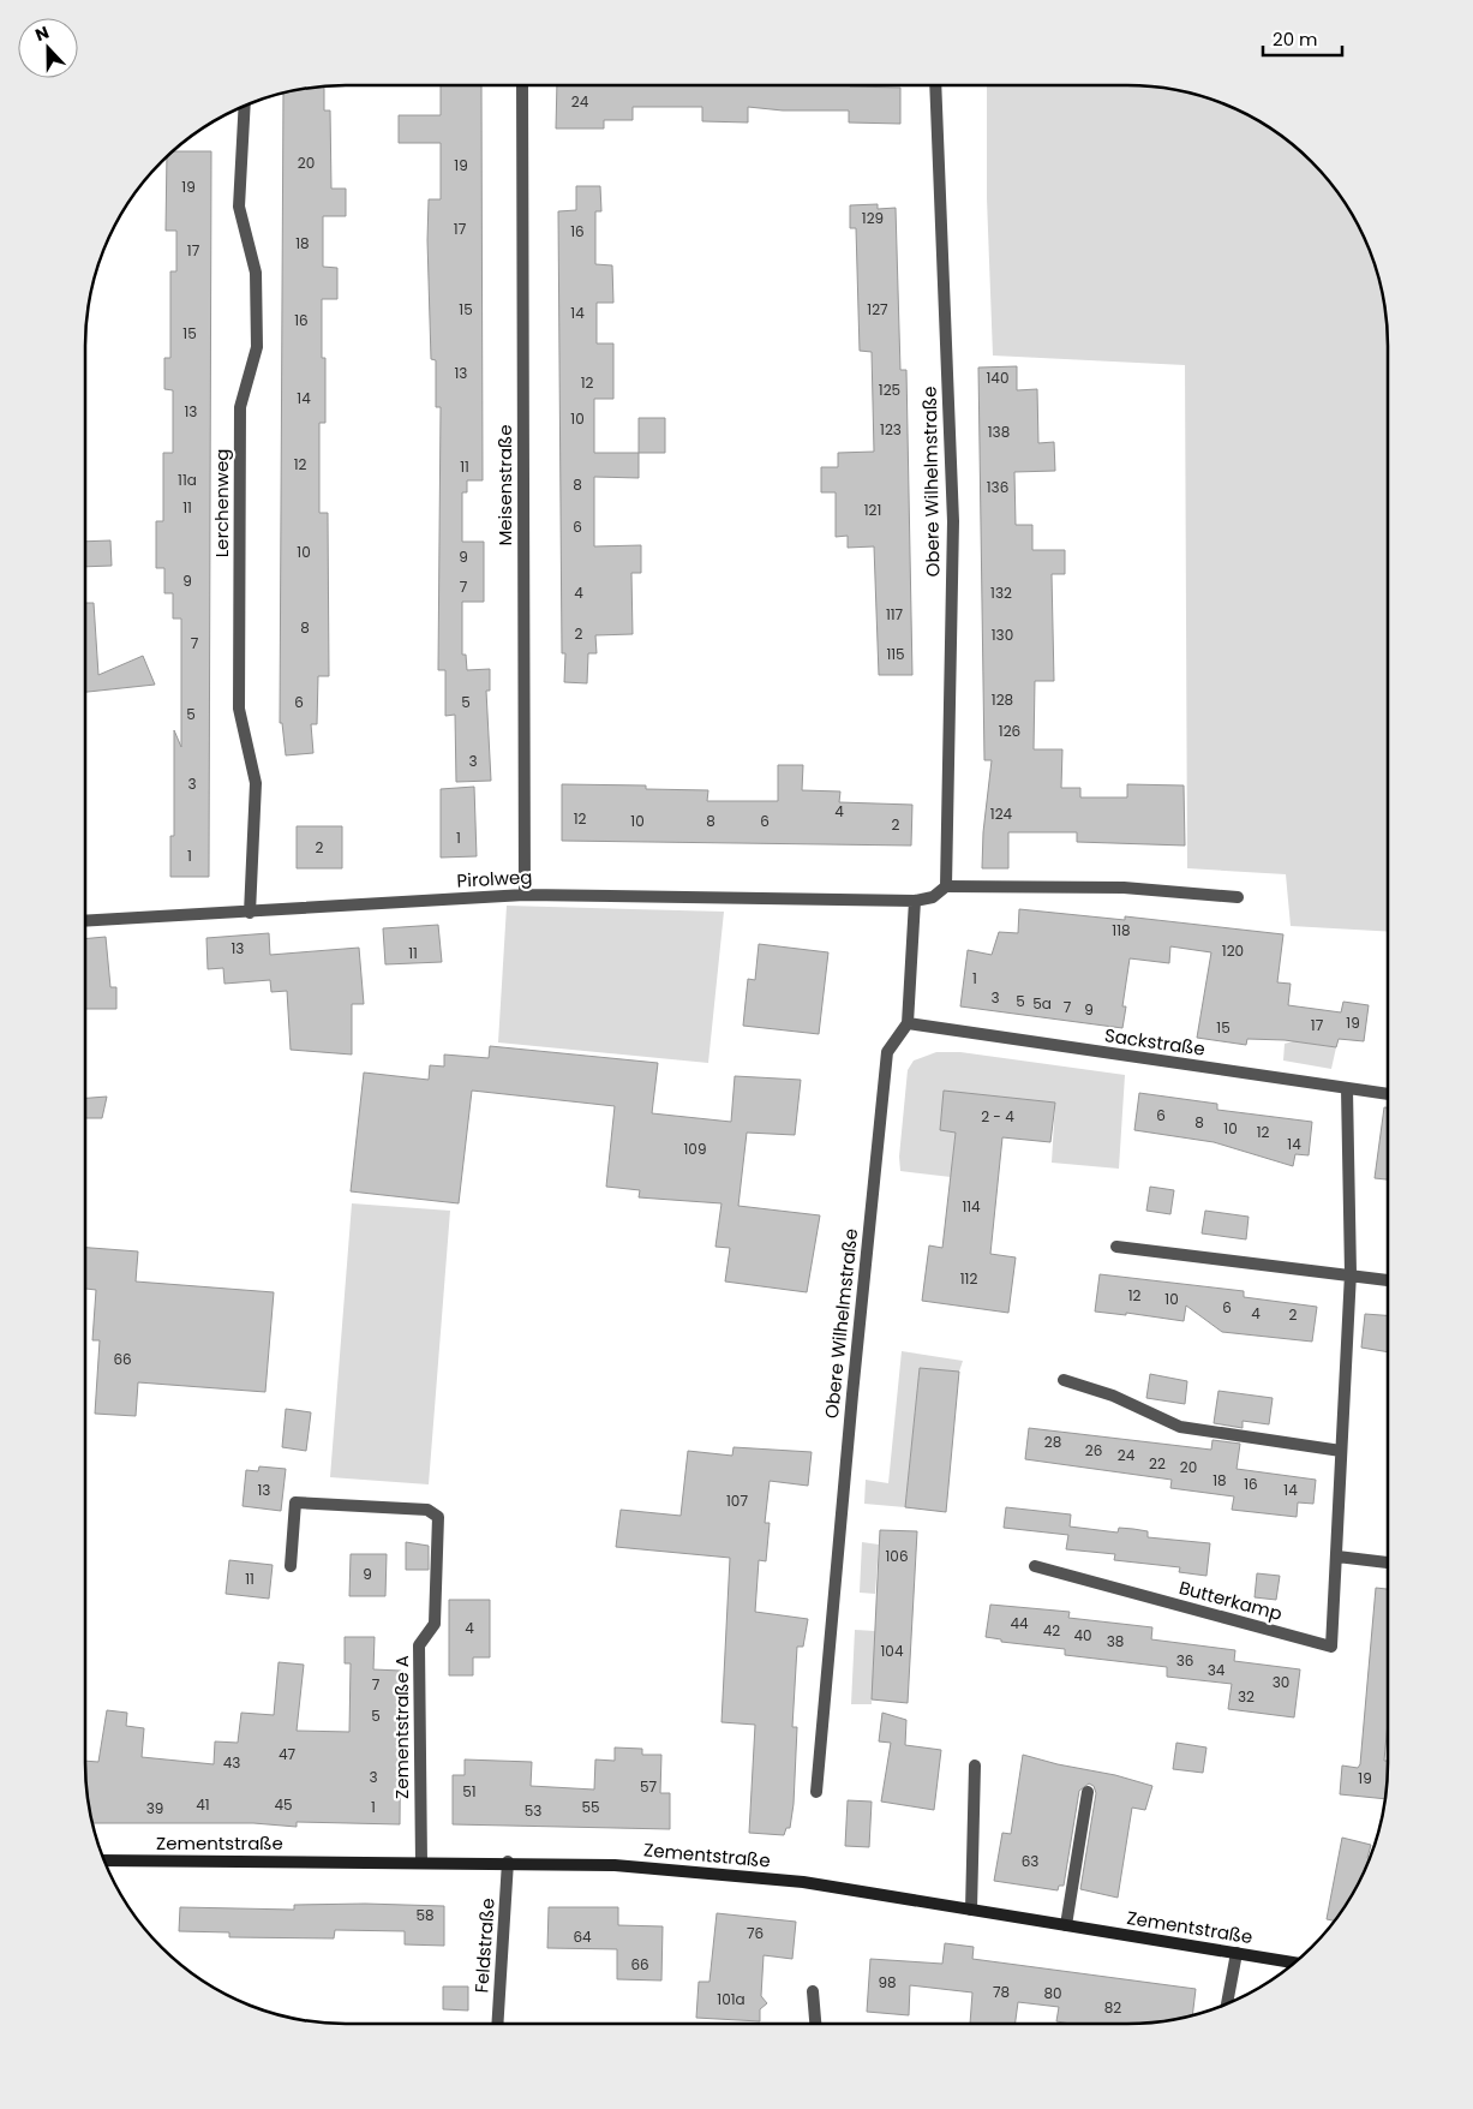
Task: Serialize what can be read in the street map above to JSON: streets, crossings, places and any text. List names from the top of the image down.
{
  "streets": {
    "street": [
      "Obere Wilhelmstraße",
      "Meisenstraße",
      "Lerchenweg",
      "Pirolweg",
      "Sackstraße",
      "Butterkamp",
      "Zementstraße A",
      "Zementstraße",
      "Feldstraße"
    ]
  },
  "crossings": [
    ["Obere Wilhelmstraße", "Sackstraße"],
    ["Meisenstraße", "Pirolweg"],
    ["Lerchenweg", "Pirolweg"],
    ["Sackstraße", "Butterkamp"],
    ["Zementstraße A", "Zementstraße"],
    ["Zementstraße", "Feldstraße"]
  ],
  "house_numbers": [
    "24",
    "20",
    "19",
    "19",
    "129",
    "17",
    "16",
    "18",
    "17",
    "15",
    "127",
    "14",
    "16",
    "15",
    "13",
    "140",
    "12",
    "125",
    "14",
    "13",
    "10",
    "123",
    "138",
    "12",
    "11",
    "11a",
    "8",
    "136",
    "11",
    "121",
    "6",
    "10",
    "9",
    "9",
    "7",
    "4",
    "132",
    "117",
    "8",
    "2",
    "130",
    "7",
    "115",
    "128",
    "6",
    "5",
    "5",
    "126",
    "3",
    "3",
    "4",
    "124",
    "12",
    "10",
    "8",
    "6",
    "2",
    "1",
    "2",
    "1",
    "118",
    "13",
    "120",
    "11",
    "1",
    "3",
    "5",
    "5a",
    "7",
    "9",
    "19",
    "17",
    "15",
    "6",
    "2 - 4",
    "8",
    "10",
    "12",
    "14",
    "109",
    "114",
    "112",
    "12",
    "10",
    "6",
    "4",
    "2",
    "66",
    "28",
    "26",
    "24",
    "22",
    "20",
    "18",
    "16",
    "13",
    "14",
    "107",
    "106",
    "9",
    "11",
    "44",
    "4",
    "42",
    "40",
    "38",
    "104",
    "36",
    "34",
    "30",
    "7",
    "32",
    "5",
    "47",
    "43",
    "3",
    "19",
    "57",
    "51",
    "41",
    "45",
    "1",
    "55",
    "39",
    "53",
    "63",
    "58",
    "76",
    "64",
    "66",
    "98",
    "78",
    "80",
    "101a",
    "82"
  ],
  "scale_bar": "20 m",
  "north": "top"
}
